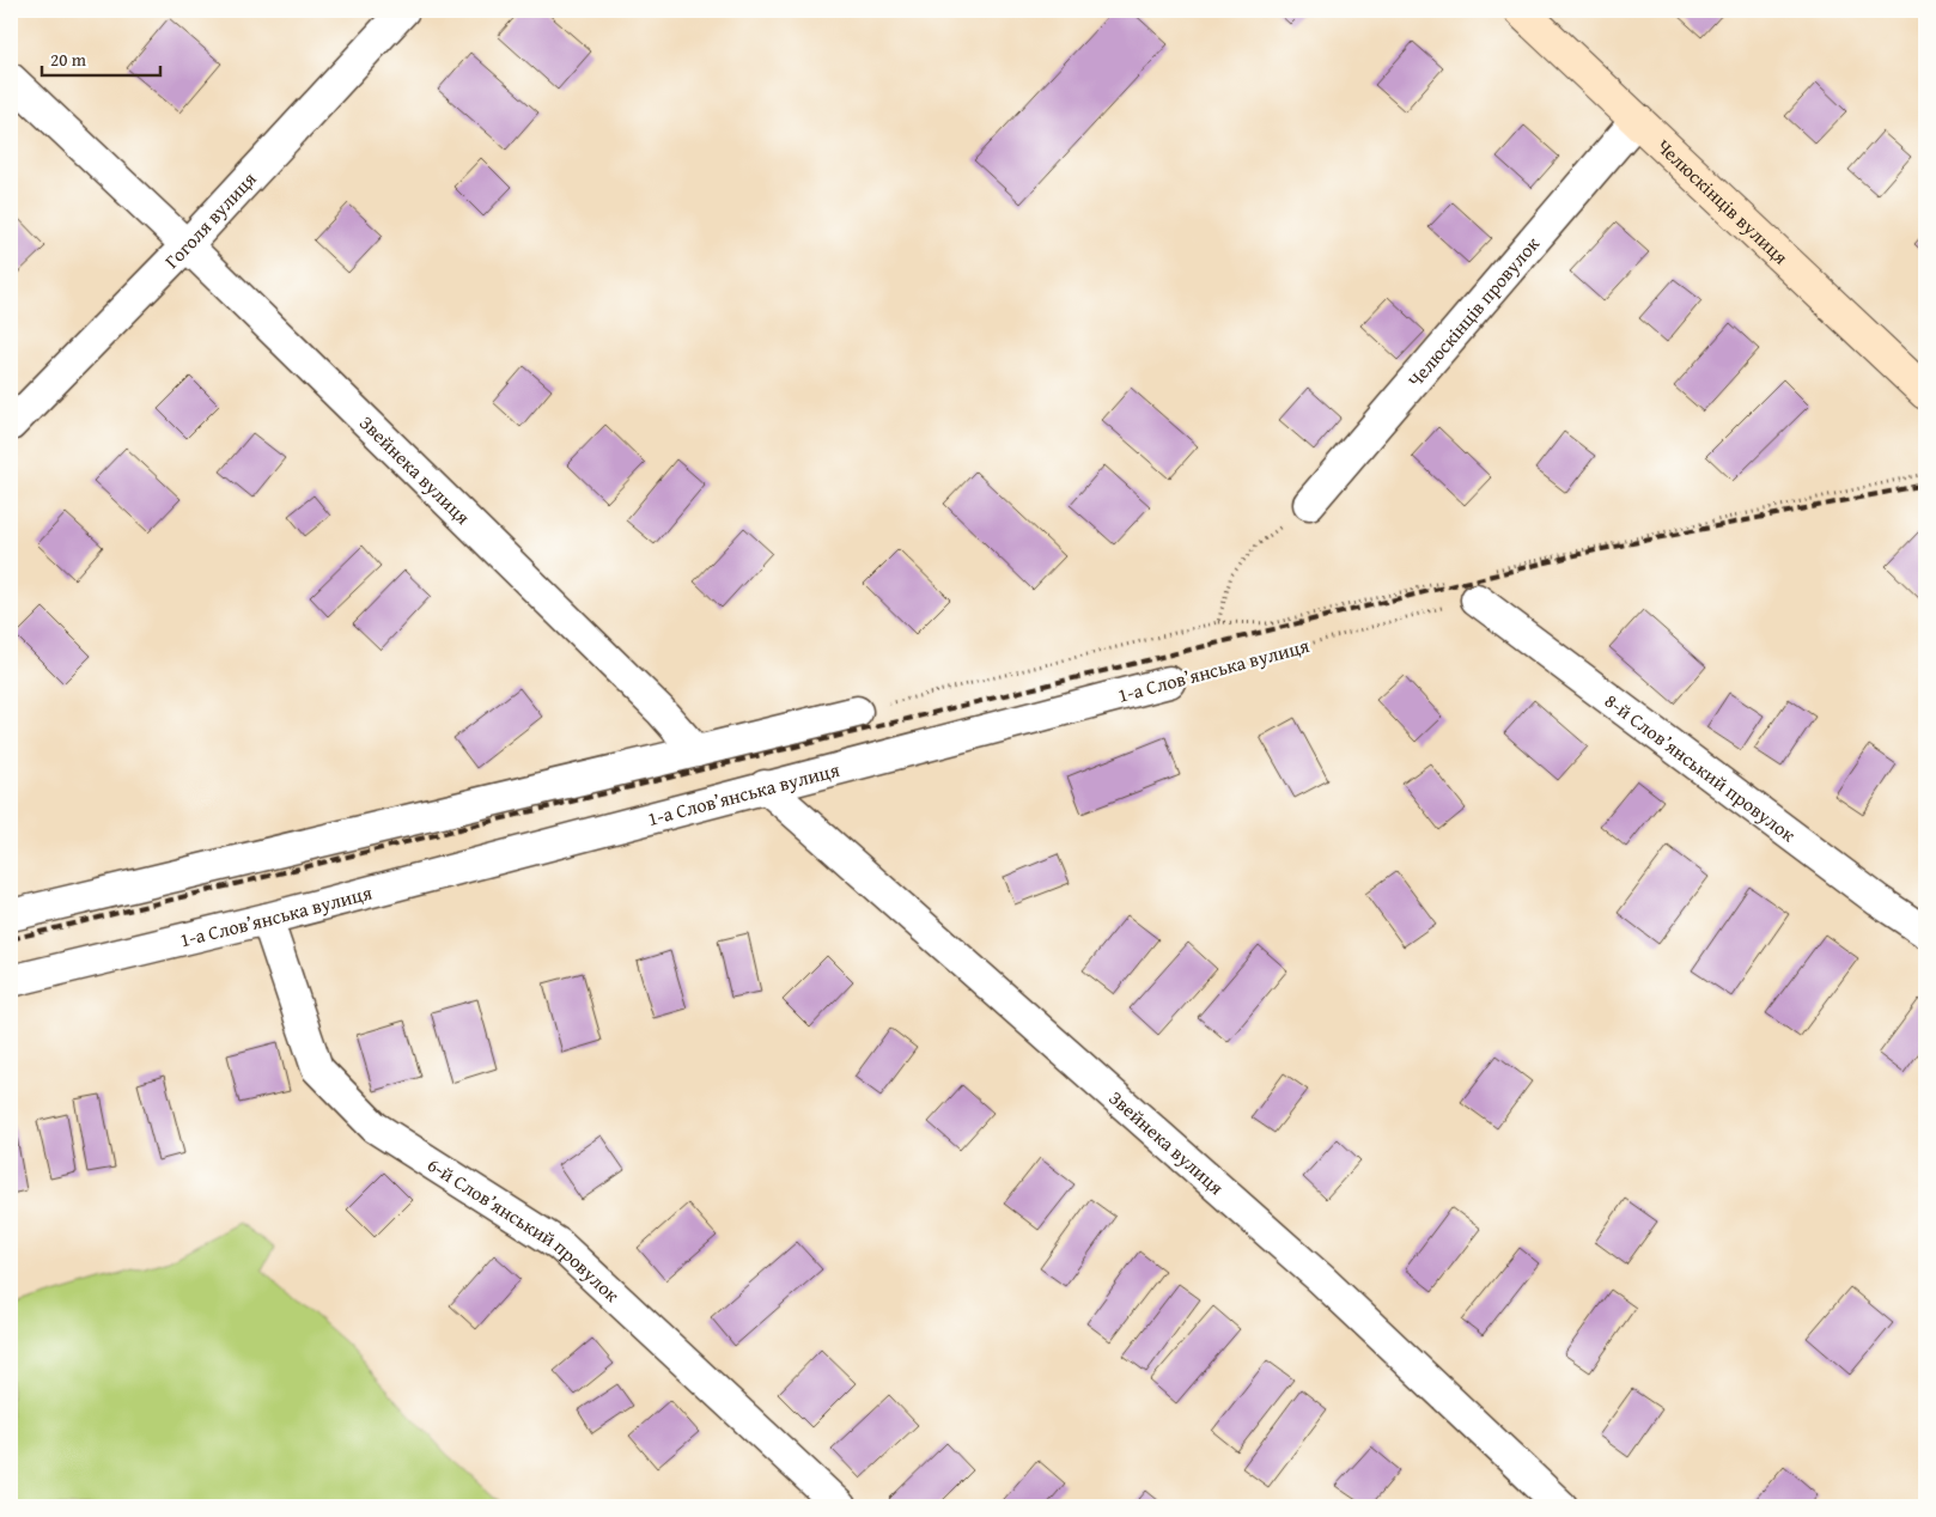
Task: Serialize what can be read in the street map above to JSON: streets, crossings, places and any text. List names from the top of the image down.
{
  "streets": {
    "street": [
      "Челюскінців вулиця",
      "Гоголя вулиця",
      "Челюскінців провулок",
      "Звейнека вулиця",
      "1-а Слов’янська вулиця",
      "8-й Слов’янський провулок",
      "6-й Слов’янський провулок"
    ]
  },
  "crossings": [
    ["Челюскінців вулиця", "Челюскінців провулок"],
    ["Гоголя вулиця", "Звейнека вулиця"],
    ["Звейнека вулиця", "1-а Слов’янська вулиця"],
    ["1-а Слов’янська вулиця", "8-й Слов’янський провулок"],
    ["1-а Слов’янська вулиця", "6-й Слов’янський провулок"]
  ],
  "scale_bar": "20 m"
}
